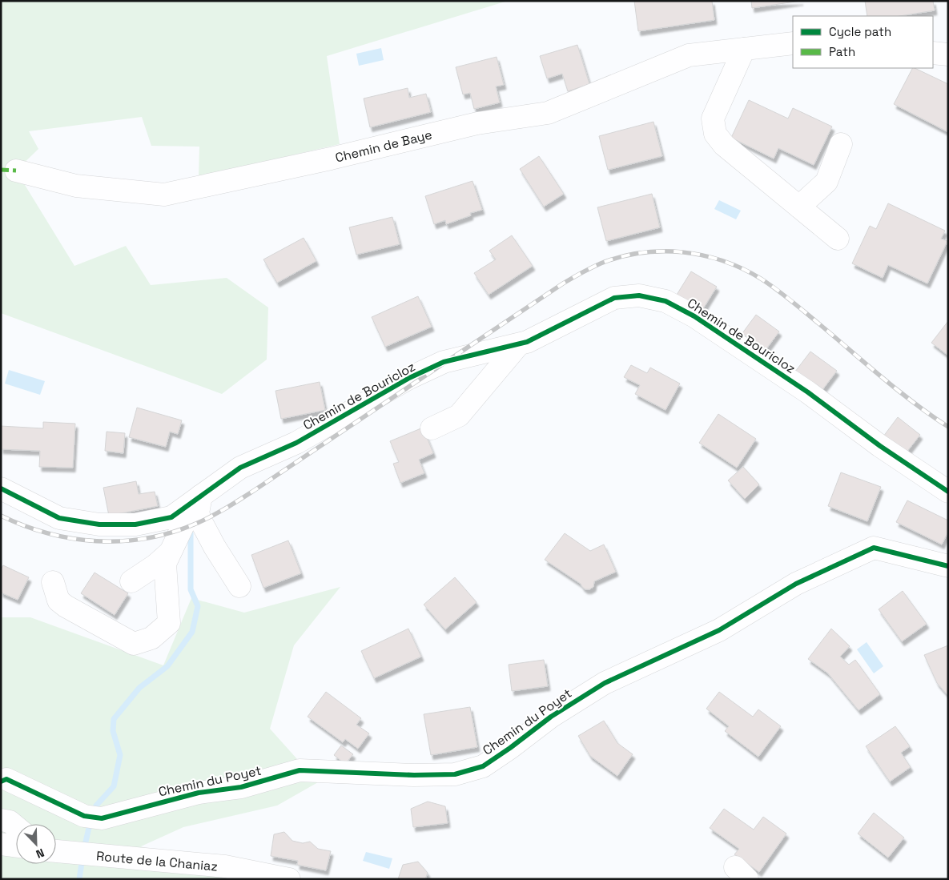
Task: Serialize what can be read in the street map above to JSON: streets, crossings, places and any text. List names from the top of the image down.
{
  "streets": {
    "street": [
      "Chemin de Baye",
      "Chemin de Bouricloz",
      "Chemin du Poyet",
      "Route de la Chaniaz"
    ]
  },
  "legend": ["Cycle path", "Path"],
  "north": "bottom right"
}
